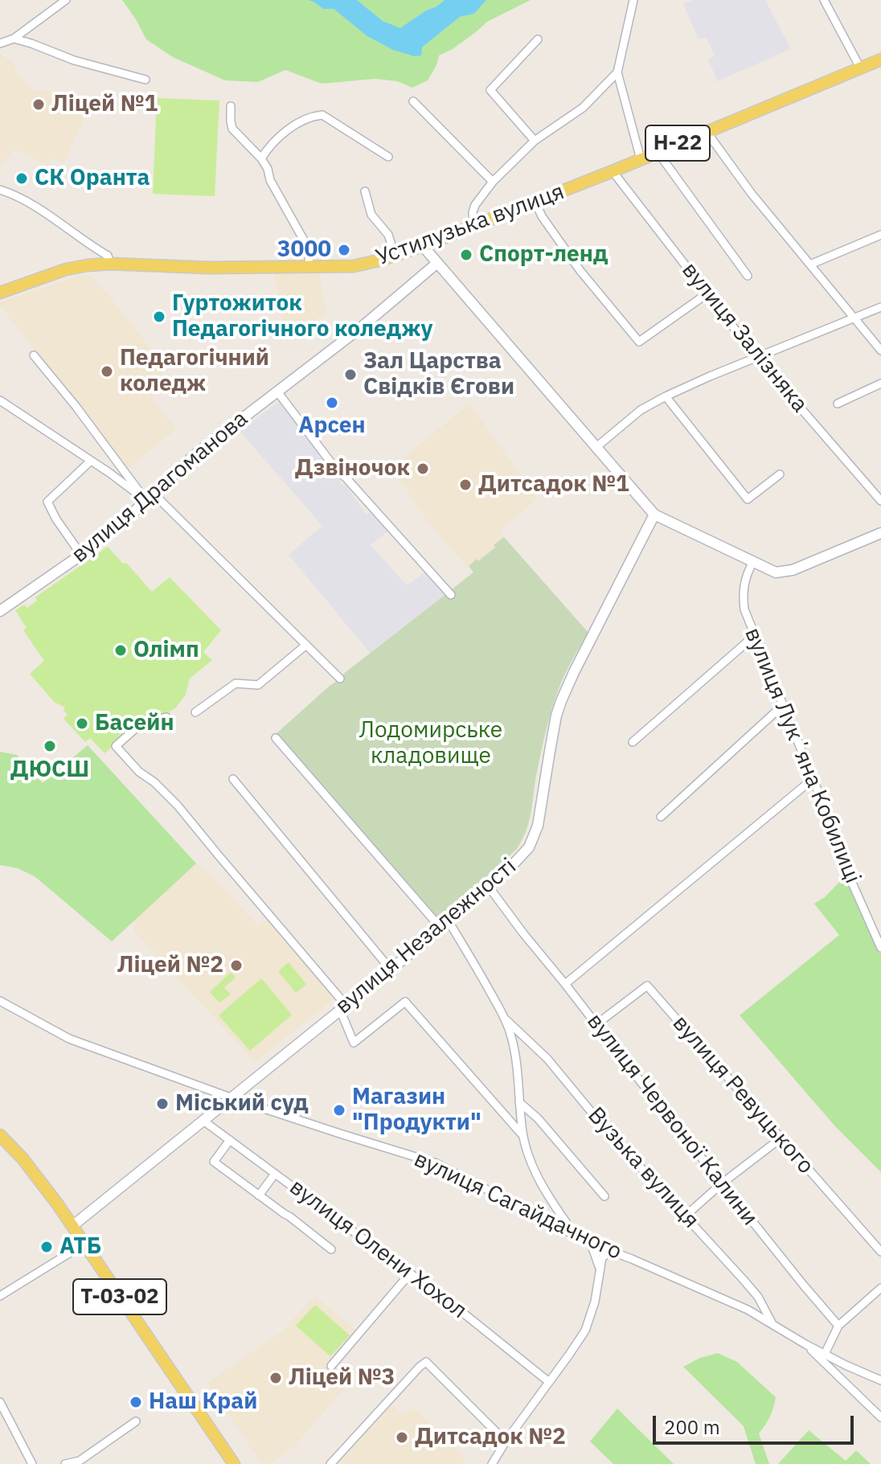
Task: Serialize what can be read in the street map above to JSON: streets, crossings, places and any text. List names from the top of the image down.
{
  "streets": {
    "main road": ["Н-22", "Устилузька вулиця", "Т-03-02"],
    "street": [
      "вулиця Залізняка",
      "вулиця Драгоманова",
      "вулиця Лукʼяна Кобилиці",
      "вулиця Незалежності",
      "вулиця Ревуцького",
      "вулиця Червоної Калини",
      "Вузька вулиця",
      "вулиця Сагайдачного",
      "вулиця Олени Хохол"
    ]
  },
  "crossings": [
    ["Устилузька вулиця", "вулиця Залізняка"],
    ["вулиця Незалежності", "вулиця Червоної Калини"],
    ["вулиця Незалежності", "вулиця Сагайдачного"],
    ["вулиця Незалежності", "вулиця Олени Хохол"],
    ["вулиця Незалежності", "Т-03-02"],
    ["вулиця Ревуцького", "вулиця Червоної Калини"],
    ["Вузька вулиця", "вулиця Сагайдачного"]
  ],
  "parks": ["Лодомирське кладовище"],
  "places": [
    "Ліцей №1",
    "СК Оранта",
    "3000",
    "Спорт-ленд",
    "Гуртожиток Педагогічного коледжу",
    "Педагогічний коледж",
    "Зал Царства Свідків Єгови",
    "Арсен",
    "Дзвіночок",
    "Дитсадок №1",
    "Олімп",
    "Басейн",
    "ДЮСШ",
    "Ліцей №2",
    "Міський суд",
    "Магазин \"Продукти\"",
    "АТБ",
    "Ліцей №3",
    "Наш Край",
    "Дитсадок №2"
  ],
  "scale_bar": "200 m"
}
